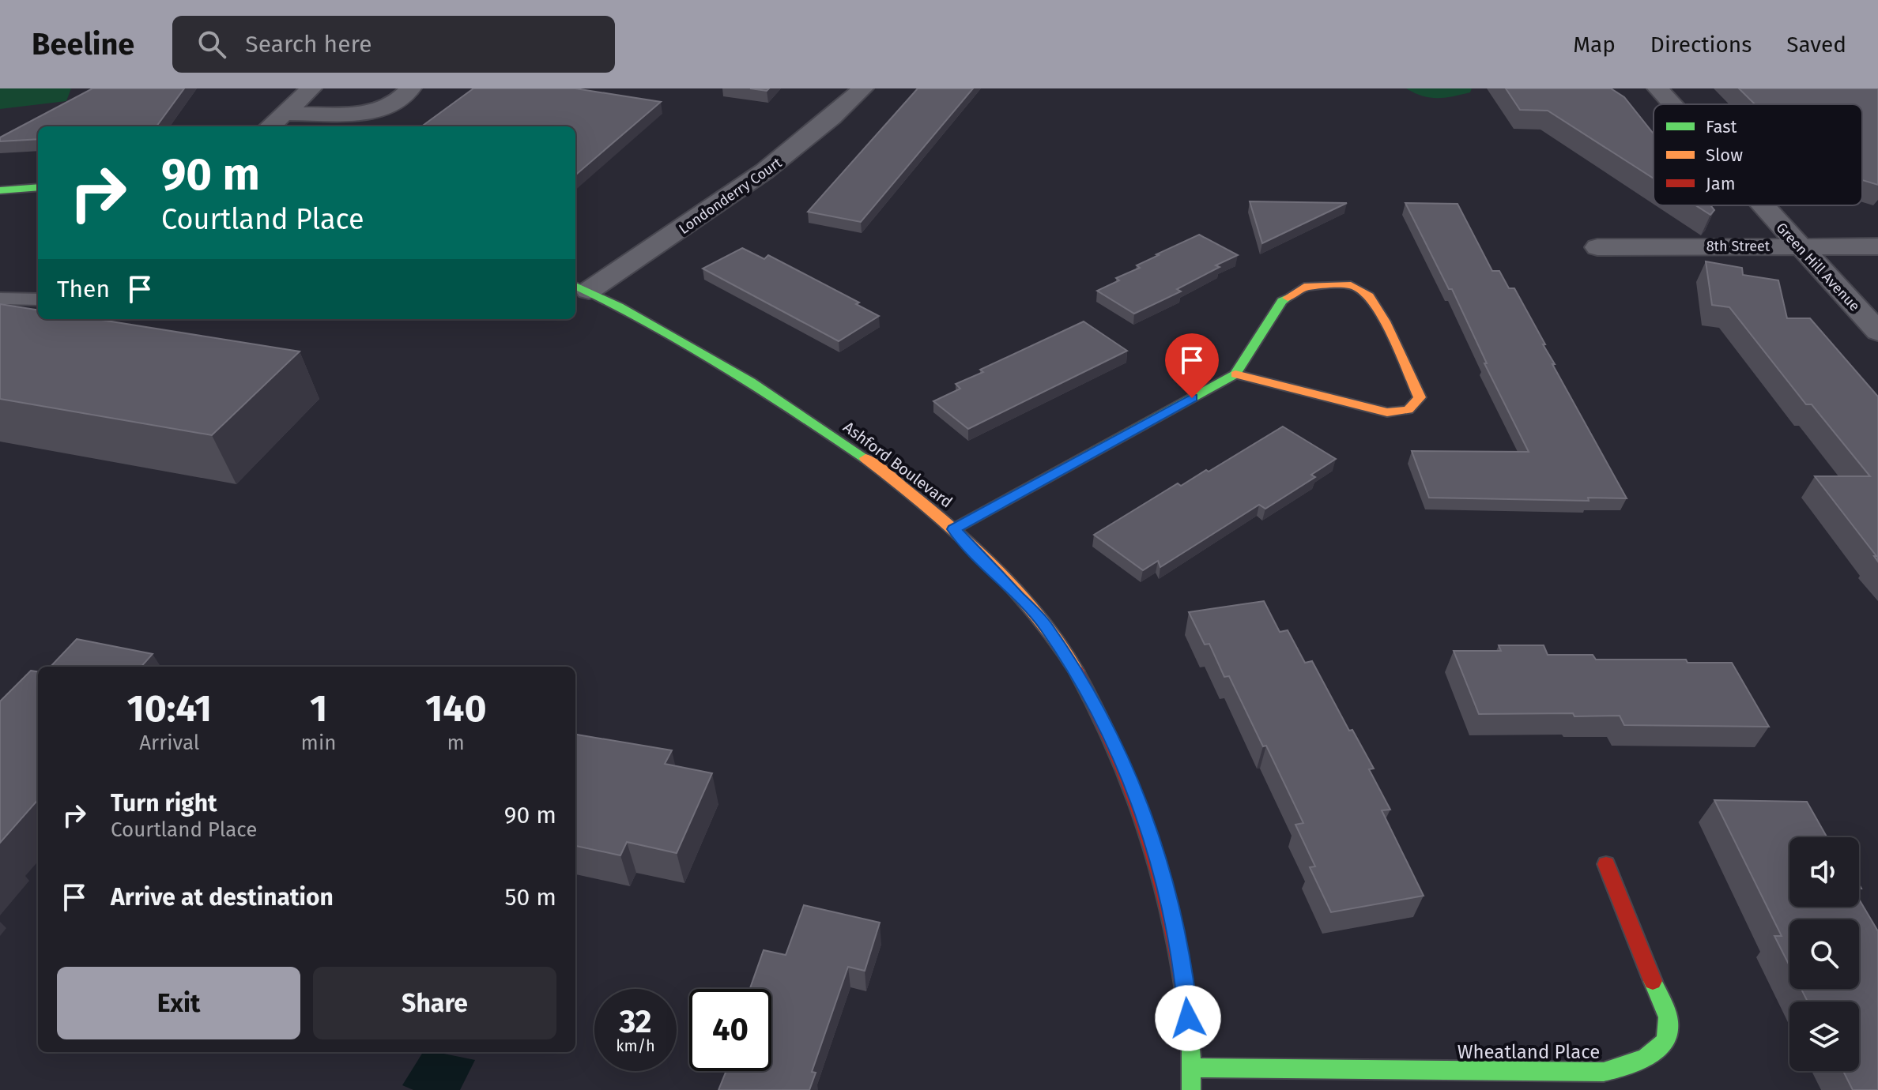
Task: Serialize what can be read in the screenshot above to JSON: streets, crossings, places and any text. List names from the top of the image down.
{
  "streets": {
    "street": [
      "Londonderry Court",
      "8th Street",
      "Green Hill Avenue",
      "Ashford Boulevard",
      "Wheatland Place"
    ]
  },
  "crossings": [
    ["Londonderry Court", "Ashford Boulevard"],
    ["8th Street", "Green Hill Avenue"],
    ["Ashford Boulevard", "Wheatland Place"]
  ],
  "legend": ["Fast", "Slow", "Jam"],
  "page": {
    "header": "Beeline",
    "search": "Search here",
    "nav": ["Map", "Directions", "Saved"],
    "turn": ["90 m", "Courtland Place"],
    "then": "Then",
    "eta": [
      "10:41",
      "Arrival",
      "1",
      "min",
      "140",
      "m"
    ],
    "list": [
      {
        "name": "Turn right",
        "note": "Courtland Place",
        "value": "90 m"
      },
      {
        "name": "Arrive at destination",
        "value": "50 m"
      }
    ],
    "buttons": ["Exit", "Share"],
    "speed": "32 km/h",
    "limit": "40"
  }
}
